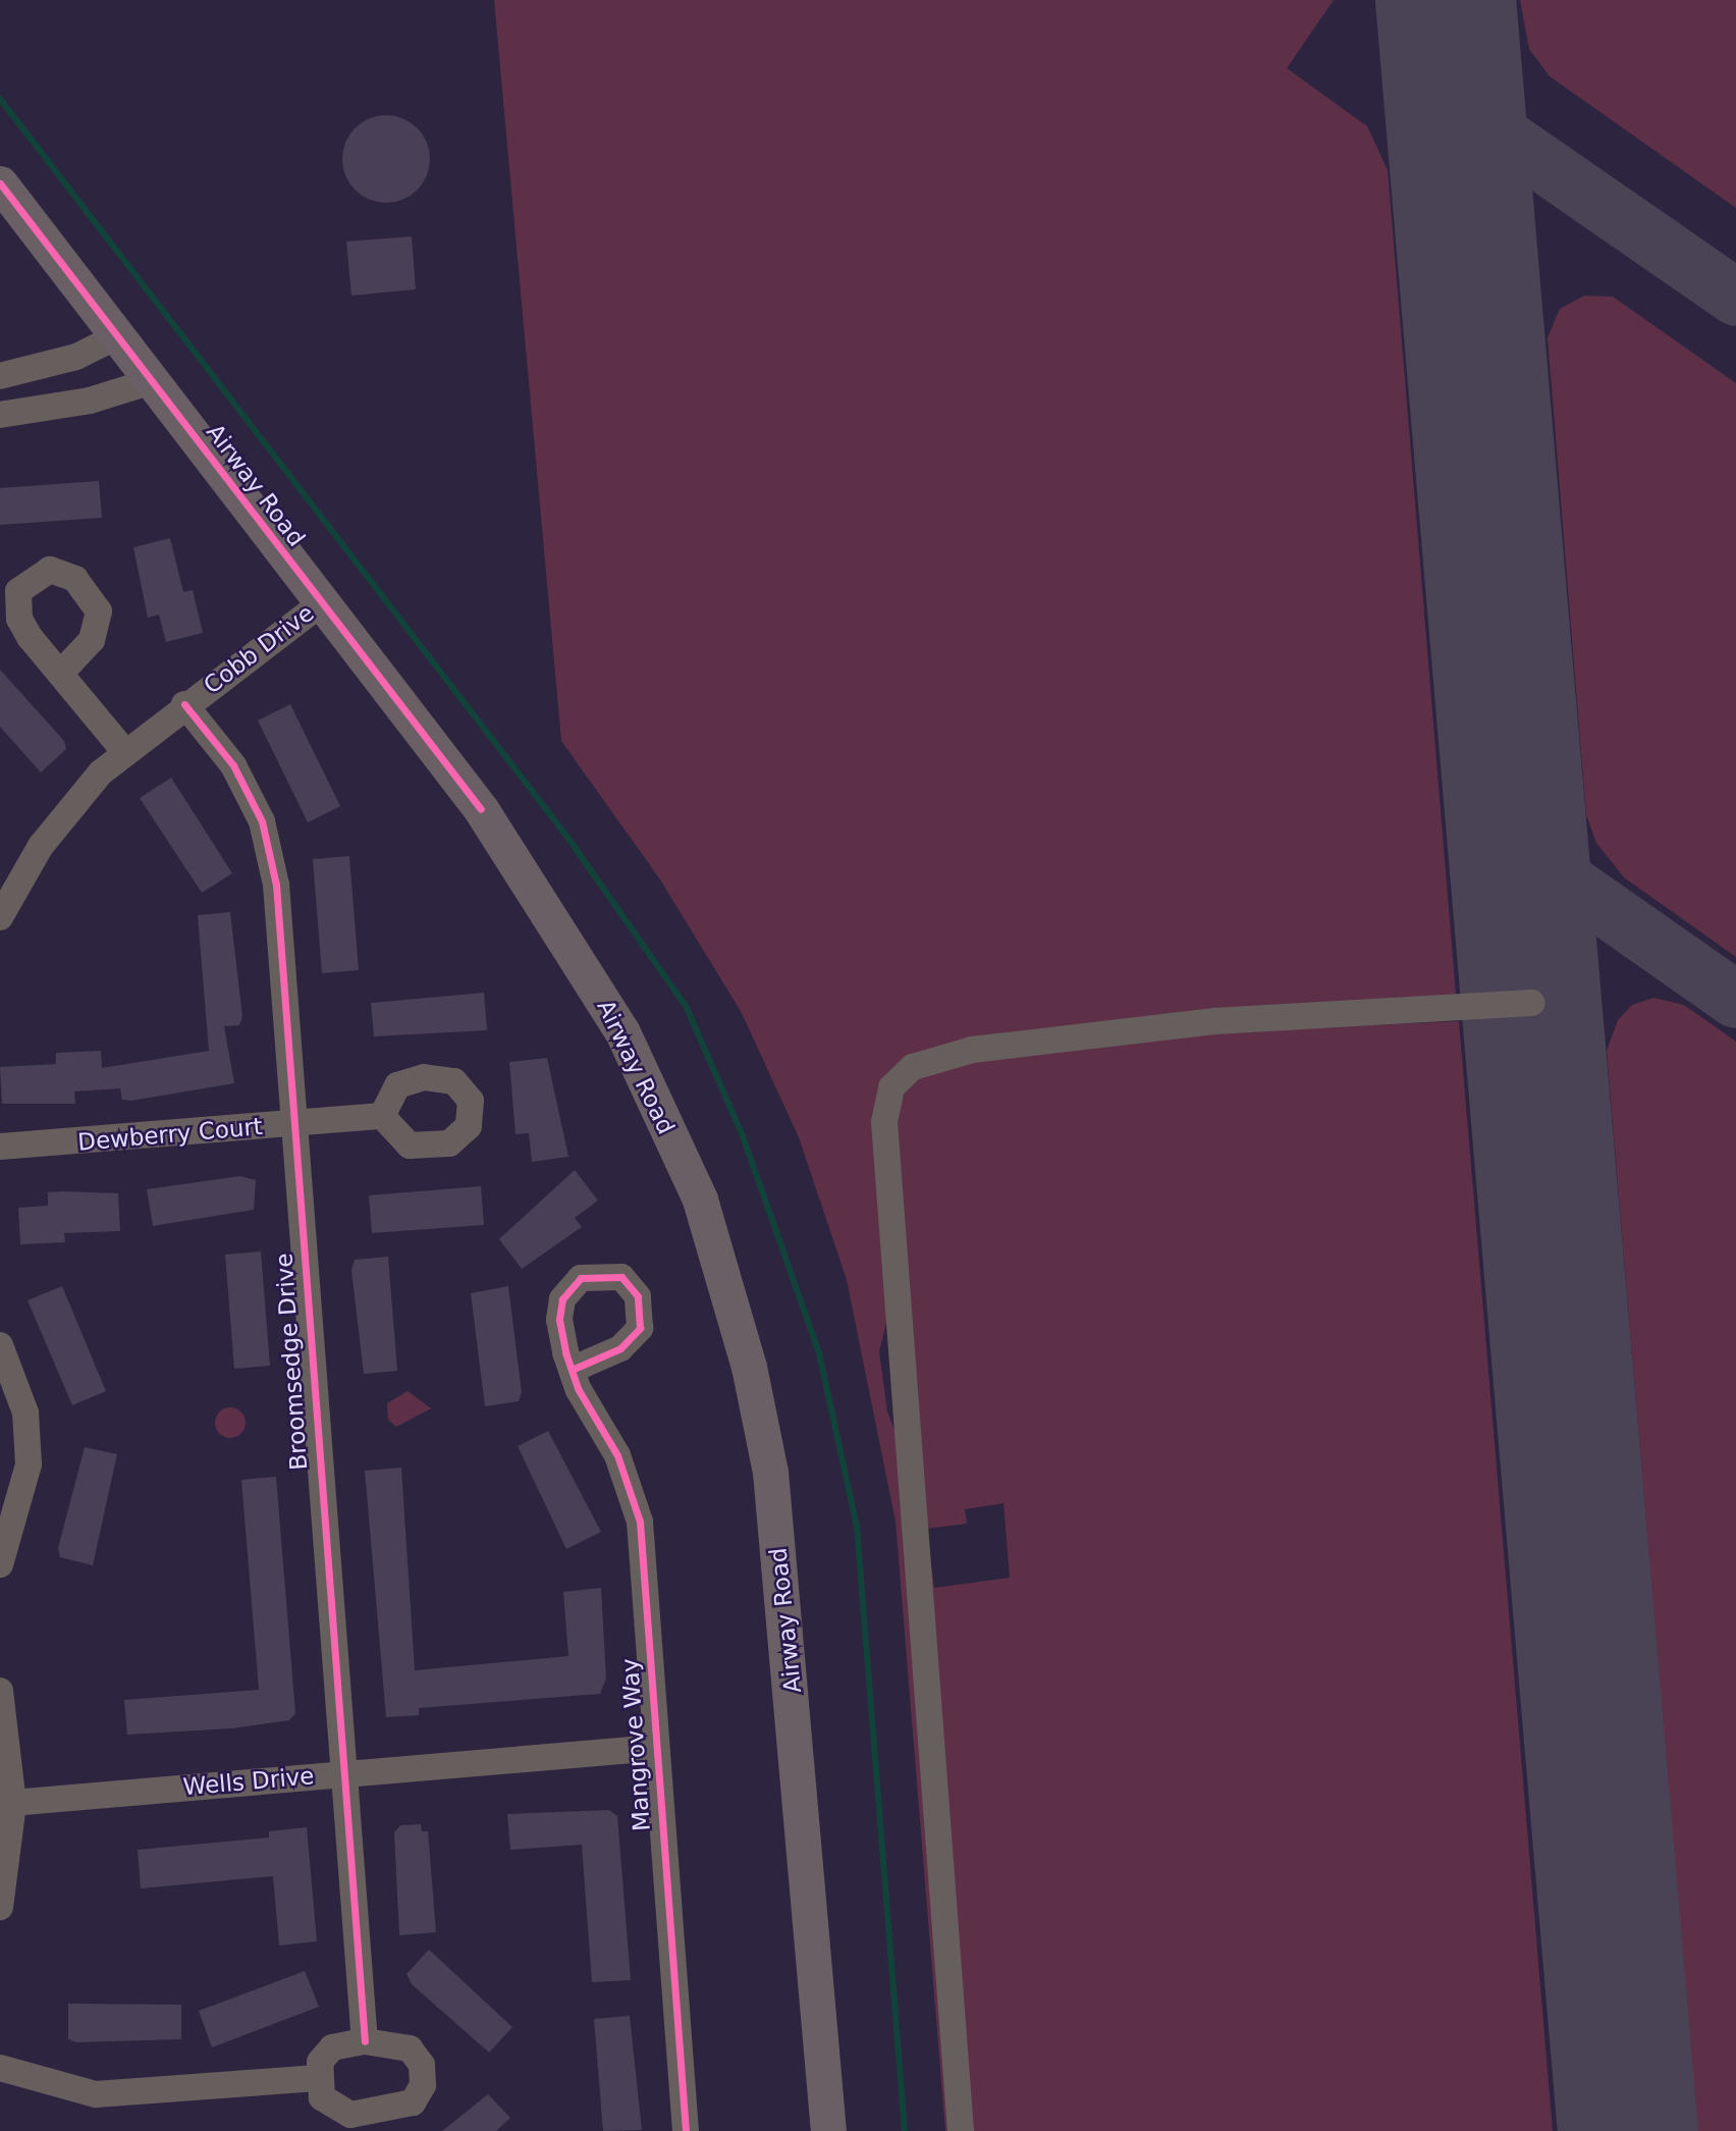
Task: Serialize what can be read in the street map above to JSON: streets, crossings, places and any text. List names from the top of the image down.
{
  "streets": {
    "main road": ["Airway Road"],
    "street": [
      "Cobb Drive",
      "Dewberry Court",
      "Broomsedge Drive",
      "Mangrove Way",
      "Wells Drive"
    ]
  },
  "crossings": [
    ["Airway Road", "Cobb Drive"],
    ["Cobb Drive", "Broomsedge Drive"],
    ["Dewberry Court", "Broomsedge Drive"],
    ["Broomsedge Drive", "Wells Drive"],
    ["Mangrove Way", "Wells Drive"]
  ]
}
